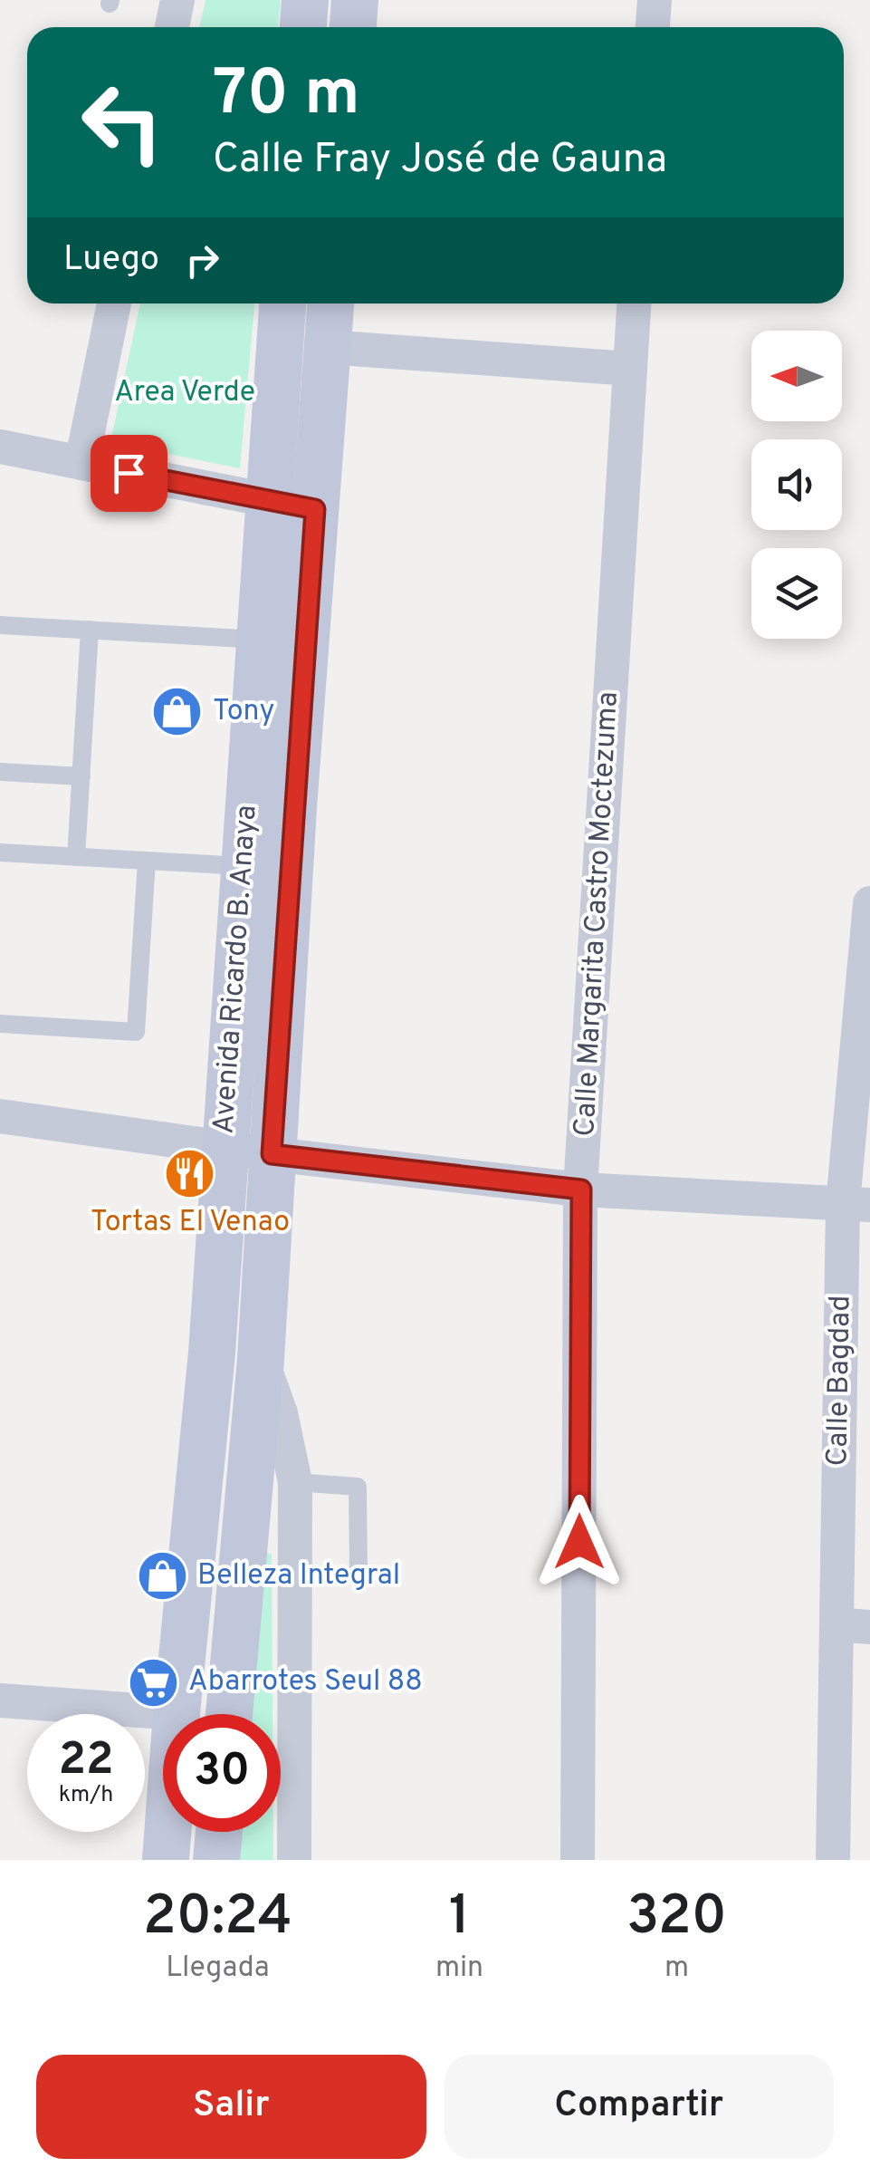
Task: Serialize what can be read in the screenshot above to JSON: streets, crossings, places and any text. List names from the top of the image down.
{
  "streets": {
    "main road": ["Avenida Ricardo B. Anaya"],
    "street": ["Calle Margarita Castro Moctezuma", "Calle Bagdad"]
  },
  "parks": ["Area Verde"],
  "places": {
    "shop": ["Tony", "Belleza Integral"],
    "restaurant": ["Tortas El Venao"],
    "supermarket": ["Abarrotes Seul 88"]
  },
  "north": "left",
  "page": {
    "turn": ["70 m", "Calle Fray José de Gauna"],
    "then": "Luego",
    "speed": "22 km/h",
    "limit": "30",
    "eta": [
      "20:24",
      "Llegada",
      "1",
      "min",
      "320",
      "m"
    ],
    "buttons": ["Salir", "Compartir"]
  }
}
